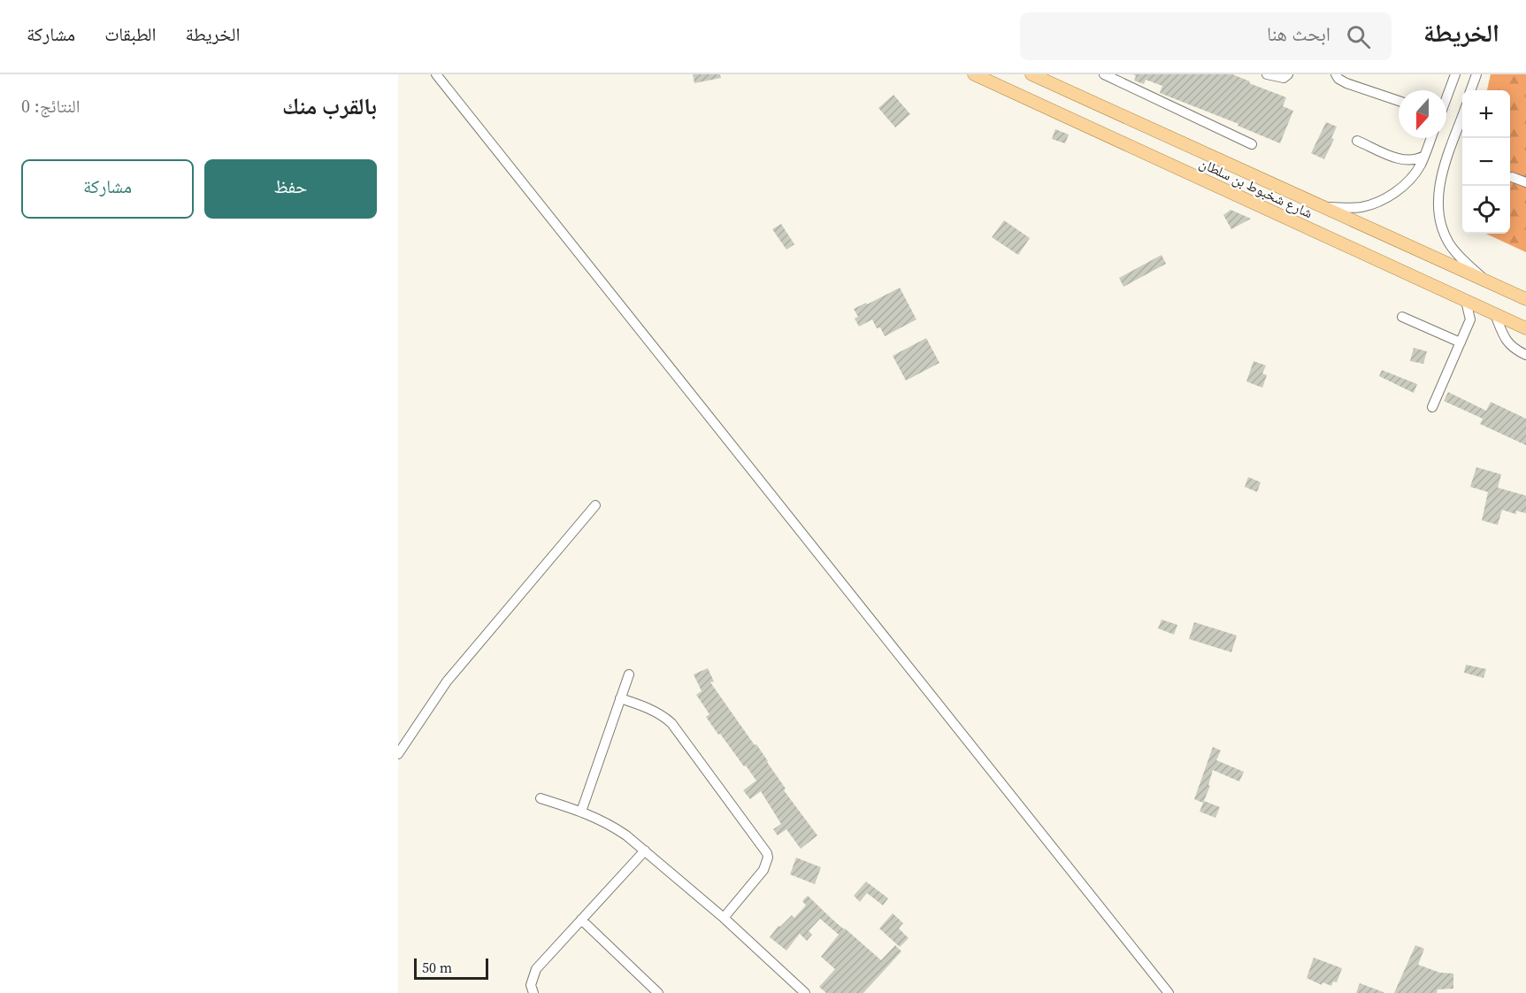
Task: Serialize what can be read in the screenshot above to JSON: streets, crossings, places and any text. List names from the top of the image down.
{
  "streets": {
    "main road": ["شارع شخبوط بن سلطان"]
  },
  "scale_bar": "50 m",
  "north": "bottom",
  "page": {
    "header": "الخريطة",
    "search": "ابحث هنا",
    "nav": ["الخريطة", "الطبقات", "مشاركة"],
    "heading": ["بالقرب منك", "النتائج: 0"],
    "map_buttons": ["+", "−"],
    "buttons": ["حفظ", "مشاركة"],
    "scale": "50 m"
  }
}
